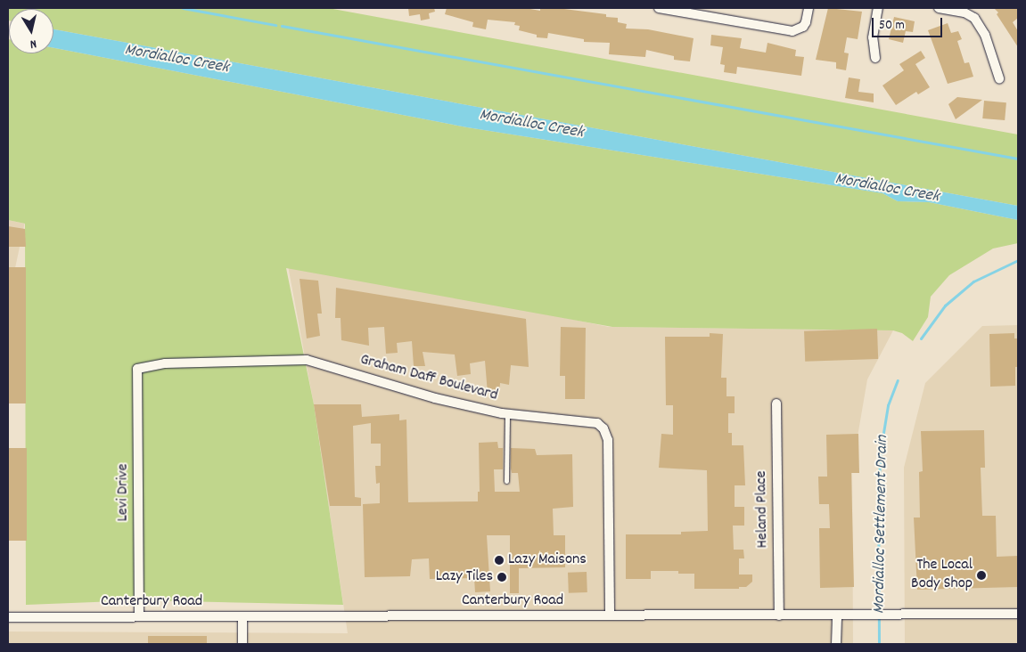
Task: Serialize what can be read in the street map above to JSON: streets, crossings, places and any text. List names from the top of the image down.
{
  "streets": {
    "street": [
      "Graham Daff Boulevard",
      "Levi Drive",
      "Heland Place",
      "Canterbury Road"
    ]
  },
  "crossings": [
    ["Graham Daff Boulevard", "Levi Drive"],
    ["Graham Daff Boulevard", "Canterbury Road"],
    ["Levi Drive", "Canterbury Road"],
    ["Heland Place", "Canterbury Road"]
  ],
  "water": ["Mordialloc Creek", "Mordialloc Settlement Drain"],
  "places": ["Lazy Maisons", "The Local Body Shop", "Lazy Tiles"],
  "scale_bar": "50 m",
  "north": "bottom"
}
